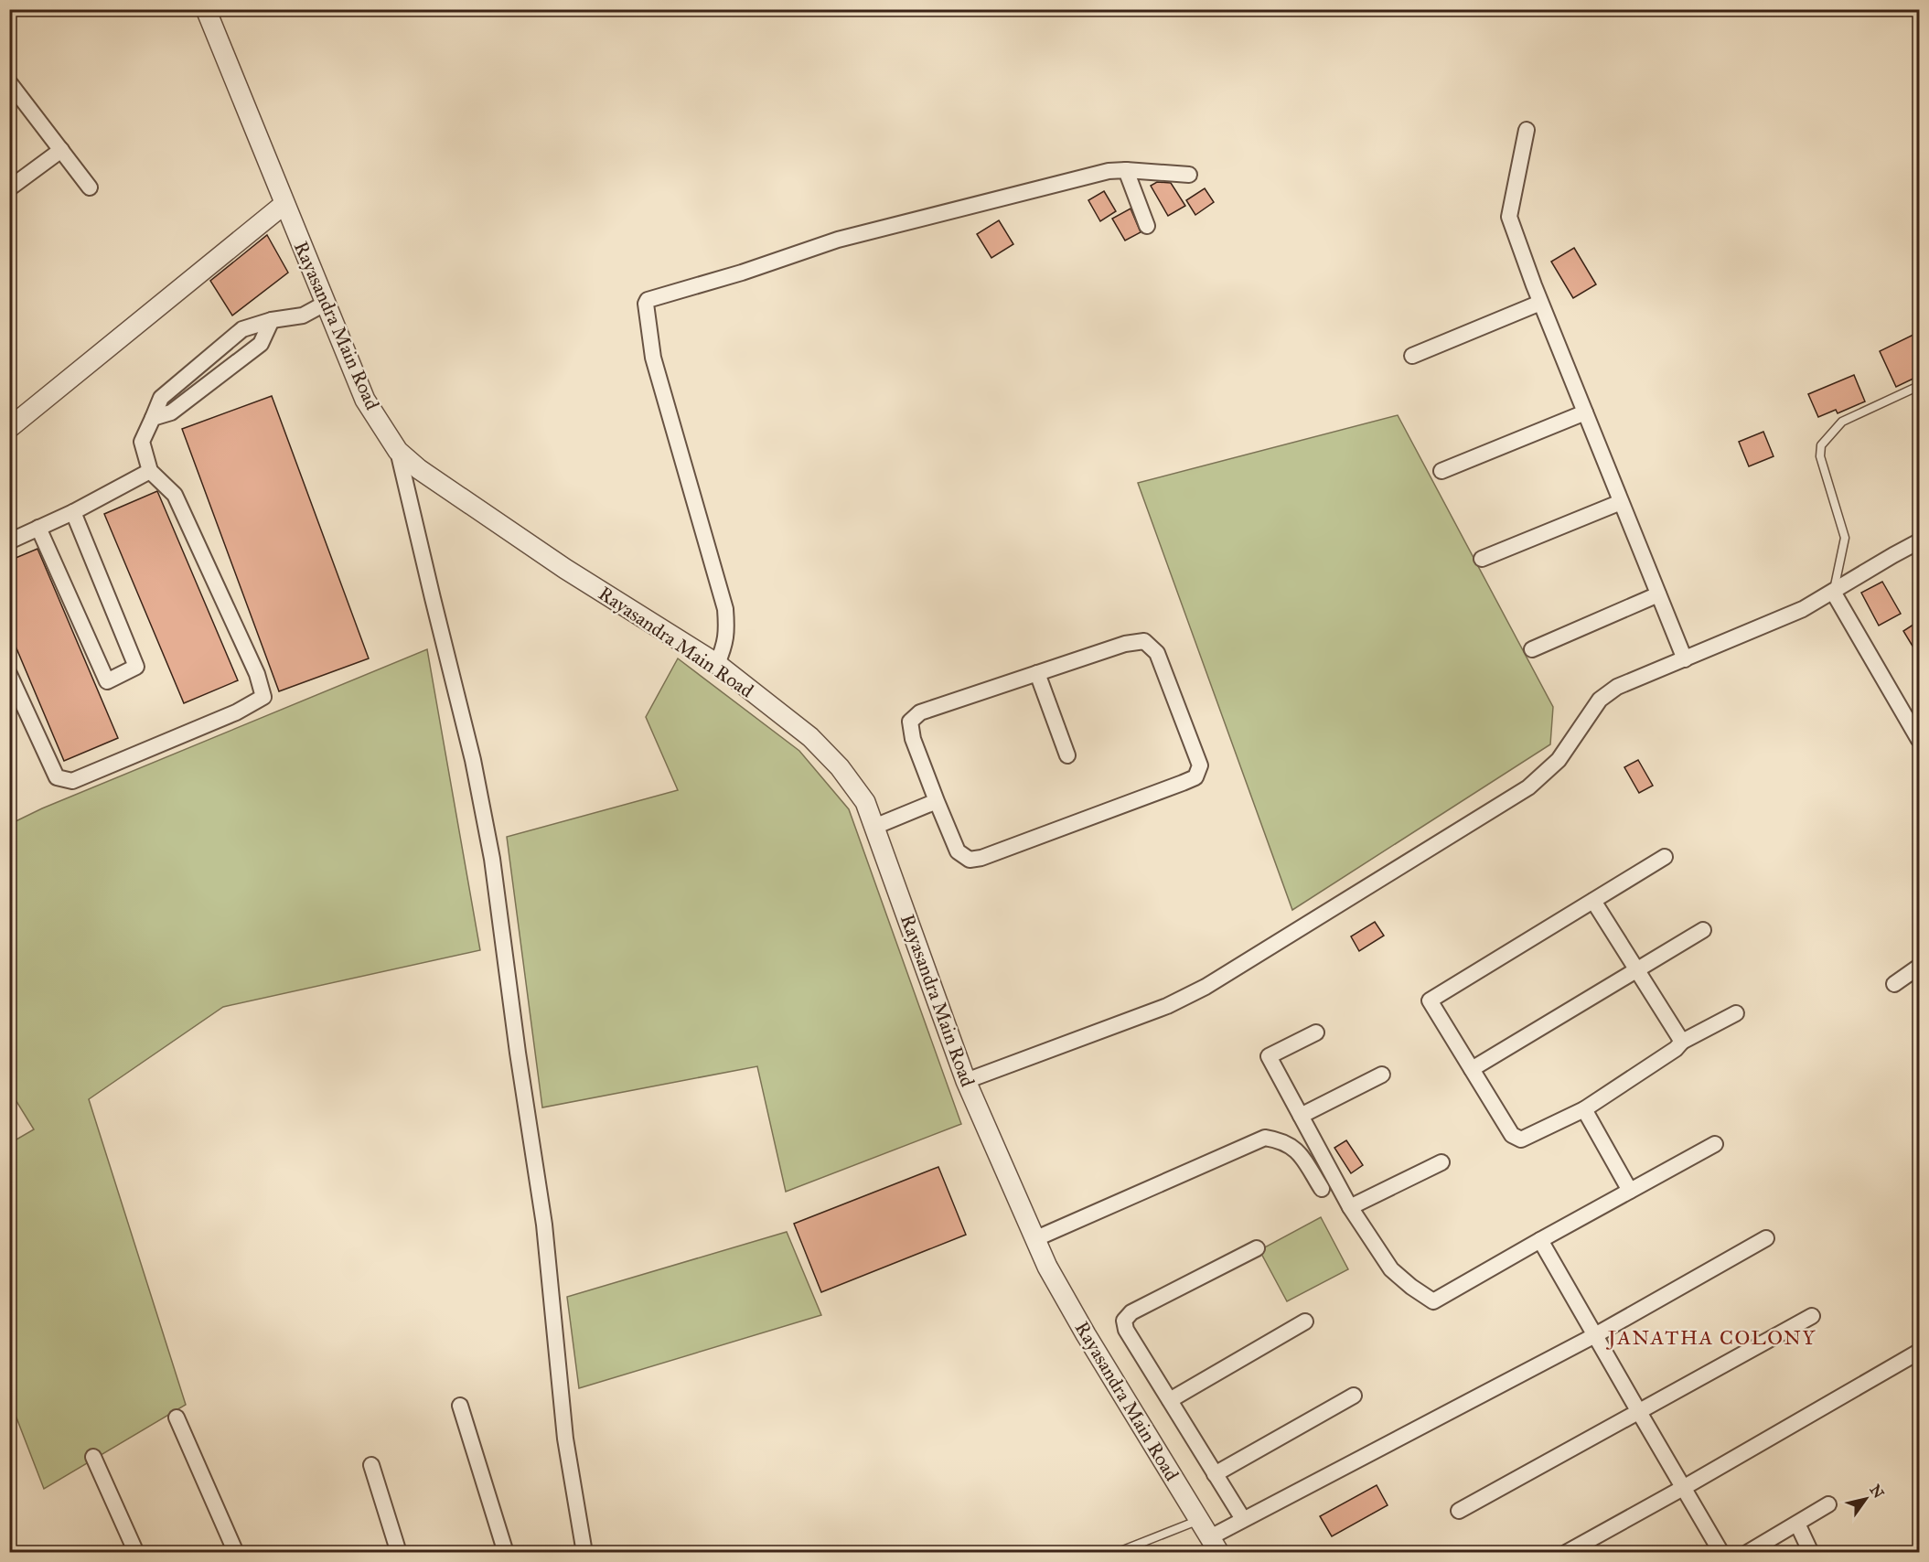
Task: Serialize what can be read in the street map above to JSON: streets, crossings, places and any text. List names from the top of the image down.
{
  "streets": {
    "street": ["Rayasandra Main Road"]
  },
  "districts": ["JANATHA COLONY"],
  "north": "top right"
}
